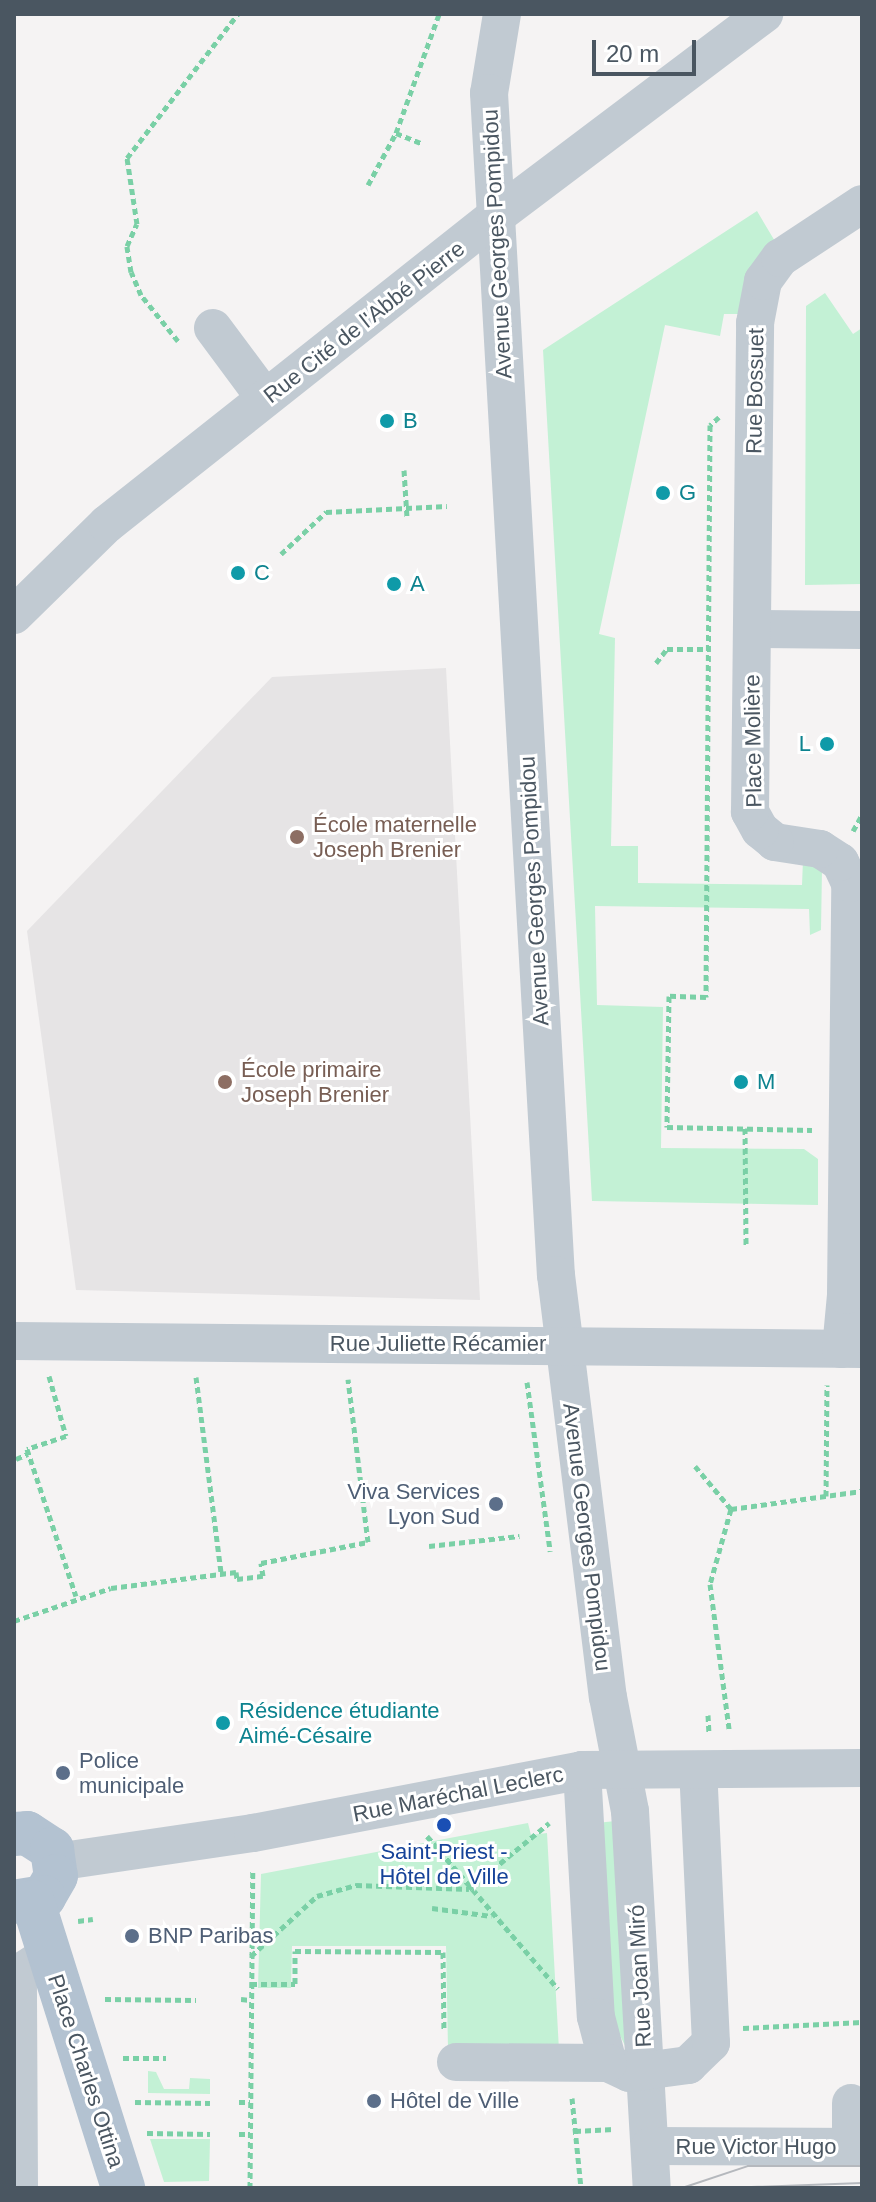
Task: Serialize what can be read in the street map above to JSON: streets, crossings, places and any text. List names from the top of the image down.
{
  "streets": {
    "main road": ["Place Charles Ottina"],
    "street": [
      "Avenue Georges Pompidou",
      "Rue Cité de l'Abbé Pierre",
      "Rue Bossuet",
      "Place Molière",
      "Rue Juliette Récamier",
      "Rue Maréchal Leclerc",
      "Rue Joan Miró",
      "Rue Victor Hugo"
    ]
  },
  "crossings": [
    ["Avenue Georges Pompidou", "Rue Cité de l'Abbé Pierre"],
    ["Avenue Georges Pompidou", "Rue Juliette Récamier"],
    ["Avenue Georges Pompidou", "Rue Maréchal Leclerc"],
    ["Avenue Georges Pompidou", "Rue Joan Miró"],
    ["Rue Bossuet", "Place Molière"],
    ["Place Molière", "Rue Juliette Récamier"],
    ["Rue Maréchal Leclerc", "Rue Joan Miró"],
    ["Rue Joan Miró", "Rue Victor Hugo"]
  ],
  "places": [
    "B",
    "G",
    "C",
    "A",
    "L",
    "École maternelle Joseph Brenier",
    "École primaire Joseph Brenier",
    "M",
    "Viva Services Lyon Sud",
    "Résidence étudiante Aimé-Césaire",
    "Police municipale",
    "Saint-Priest - Hôtel de Ville",
    "BNP Paribas",
    "Hôtel de Ville"
  ],
  "scale_bar": "20 m"
}
